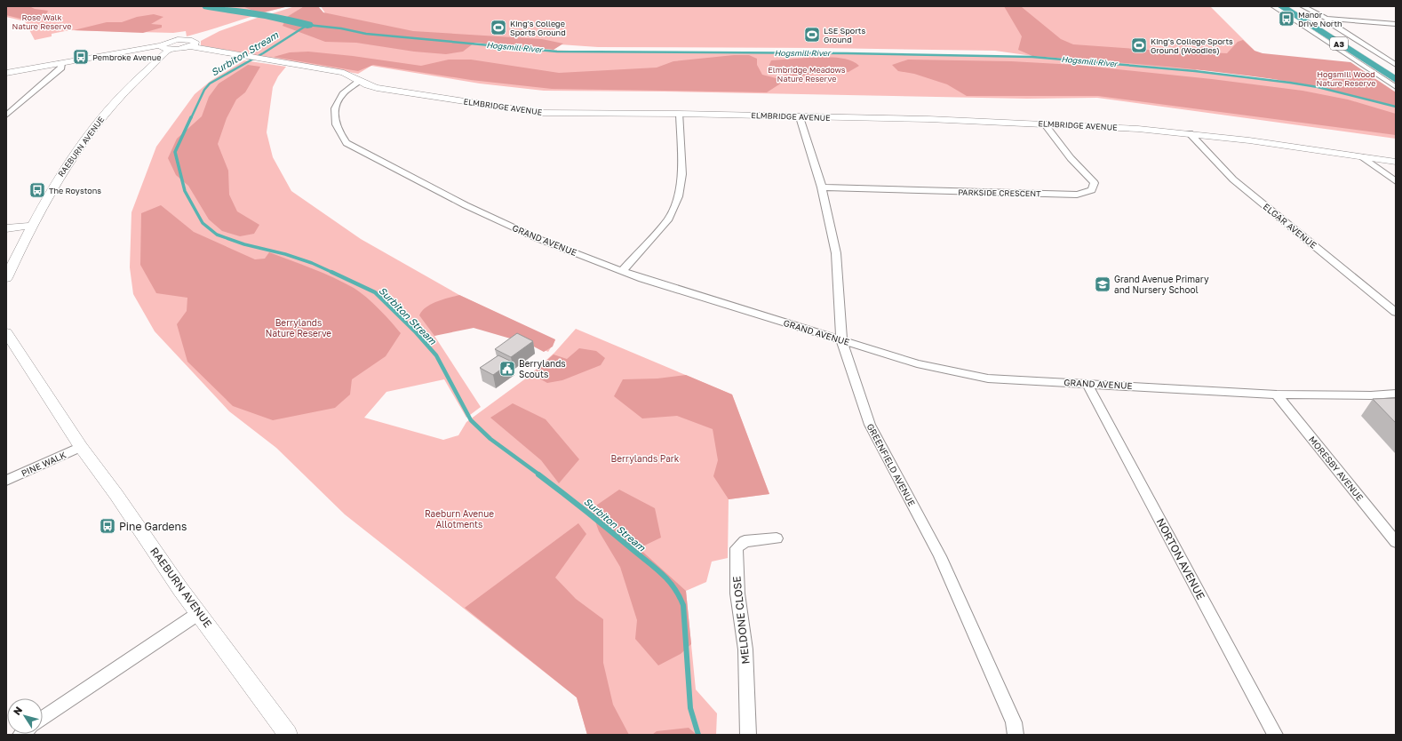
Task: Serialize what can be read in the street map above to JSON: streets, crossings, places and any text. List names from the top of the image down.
{
  "streets": {
    "highway": ["A3"],
    "street": [
      "ELMBRIDGE AVENUE",
      "RAEBURN AVENUE",
      "PARKSIDE CRESCENT",
      "ELGAR AVENUE",
      "GRAND AVENUE",
      "PINE WALK",
      "GREENFIELD AVENUE",
      "MORESBY AVENUE",
      "NORTON AVENUE",
      "MELDONE CLOSE"
    ]
  },
  "crossings": [
    ["ELMBRIDGE AVENUE", "RAEBURN AVENUE"],
    ["ELMBRIDGE AVENUE", "PARKSIDE CRESCENT"],
    ["ELMBRIDGE AVENUE", "ELGAR AVENUE"],
    ["ELMBRIDGE AVENUE", "GRAND AVENUE"],
    ["ELMBRIDGE AVENUE", "GREENFIELD AVENUE"],
    ["RAEBURN AVENUE", "PINE WALK"],
    ["PARKSIDE CRESCENT", "GREENFIELD AVENUE"],
    ["GRAND AVENUE", "GREENFIELD AVENUE"],
    ["GRAND AVENUE", "MORESBY AVENUE"],
    ["GRAND AVENUE", "NORTON AVENUE"]
  ],
  "water": ["Hogsmill River", "Surbiton Stream"],
  "parks": [
    "Rose Walk Nature Reserve",
    "Elmbridge Meadows Nature Reserve",
    "Hogsmill Wood Nature Reserve",
    "Berrylands Nature Reserve",
    "Berrylands Park",
    "Raeburn Avenue Allotments"
  ],
  "places": {
    "bus stop": [
      "Manor Drive North",
      "Pembroke Avenue",
      "The Roystons",
      "Pine Gardens"
    ],
    "sports": ["King's College Sports Ground", "LSE Sports Ground", "King's College Sports Ground (Woodies)"],
    "school or university": ["Grand Avenue Primary and Nursery School"],
    "public building": ["Berrylands Scouts"]
  },
  "north": "top left"
}
